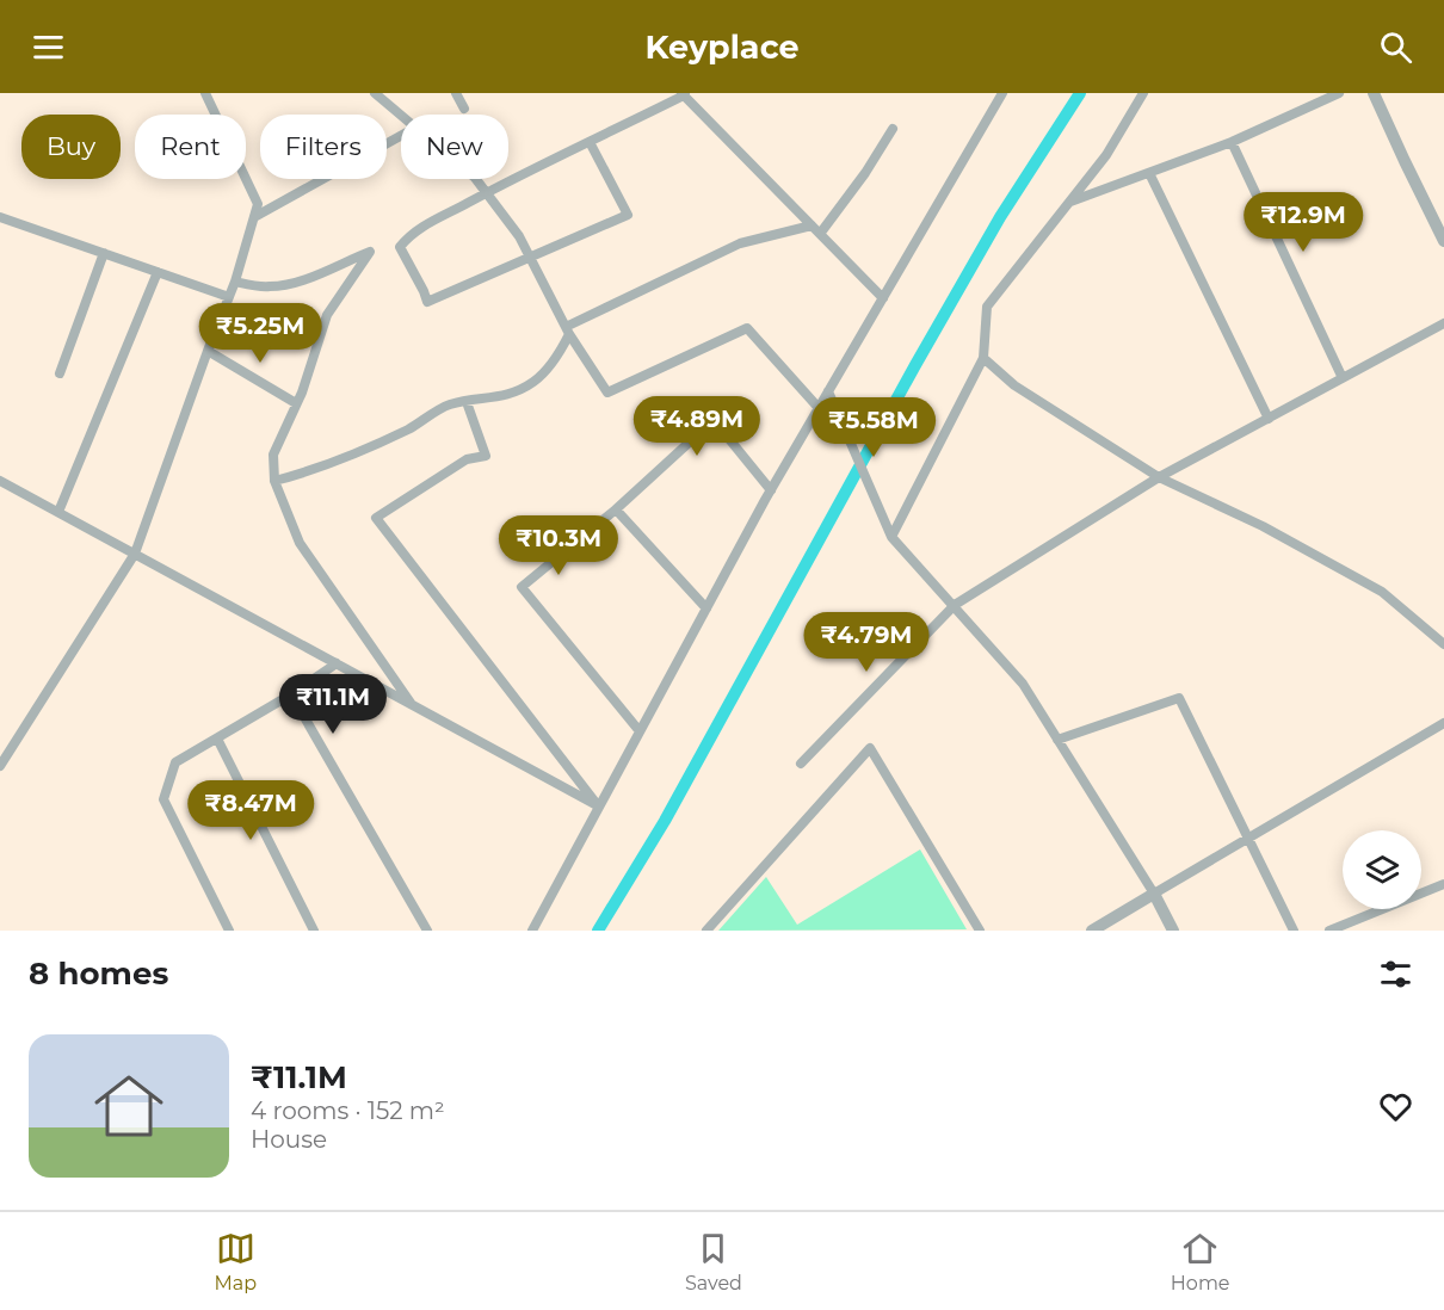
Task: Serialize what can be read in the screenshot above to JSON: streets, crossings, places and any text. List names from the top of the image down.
{
  "page": {
    "header": "Keyplace",
    "chip": [
      "Buy",
      "Rent",
      "Filters",
      "New"
    ],
    "price": [
      "₹12.9M",
      "₹5.25M",
      "₹4.89M",
      "₹5.58M",
      "₹10.3M",
      "₹4.79M",
      "₹11.1M",
      "₹8.47M"
    ],
    "heading": "8 homes",
    "list": [
      {
        "name": "₹11.1M",
        "note": "4 rooms · 152 m² · House"
      }
    ],
    "tabs": ["Map", "Saved", "Home"]
  }
}
